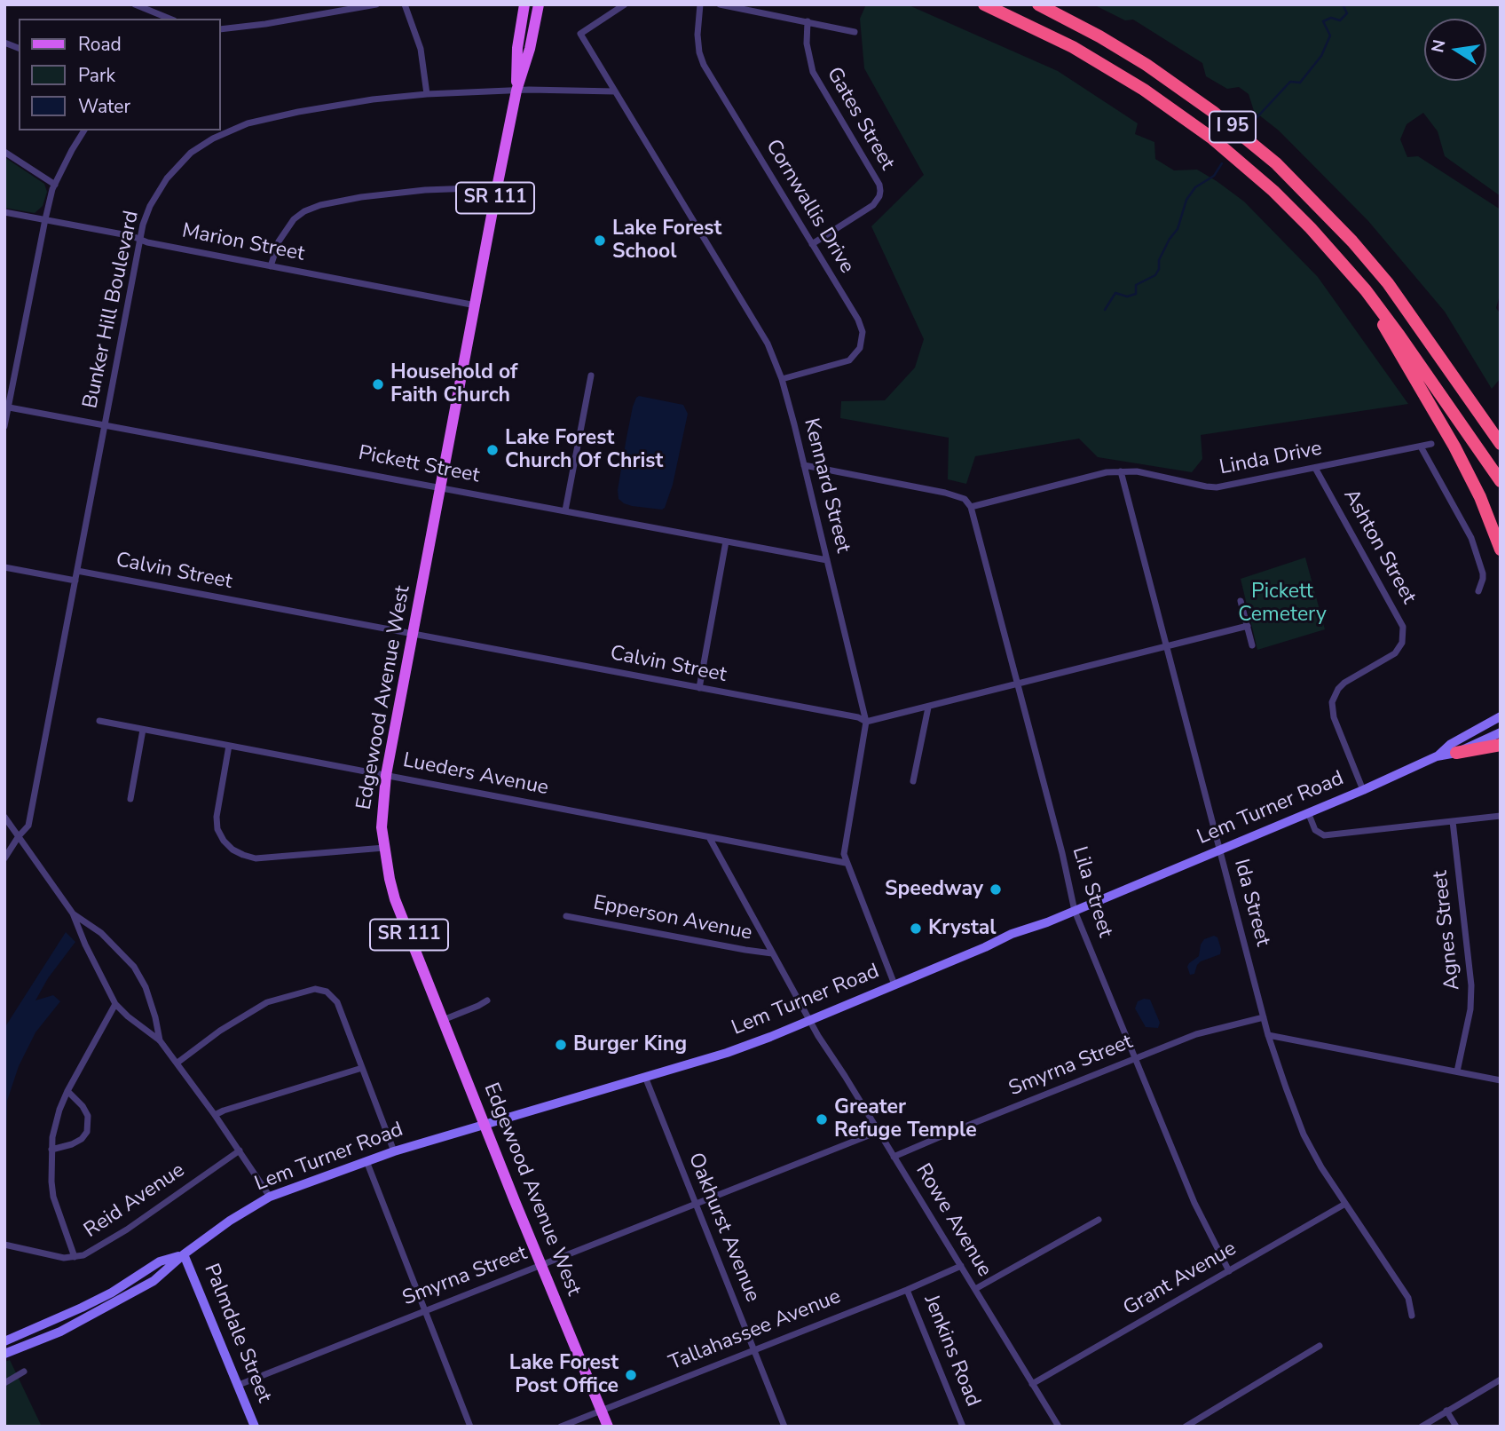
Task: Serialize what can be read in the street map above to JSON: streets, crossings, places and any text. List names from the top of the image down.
{
  "streets": {
    "highway": ["I 95"],
    "main road": [
      "SR 111",
      "Edgewood Avenue West",
      "Lem Turner Road",
      "Palmdale Street"
    ],
    "street": [
      "Gates Street",
      "Cornwallis Drive",
      "Marion Street",
      "Bunker Hill Boulevard",
      "Linda Drive",
      "Pickett Street",
      "Kennard Street",
      "Ashton Street",
      "Calvin Street",
      "Lueders Avenue",
      "Lila Street",
      "Ida Street",
      "Epperson Avenue",
      "Agnes Street",
      "Smyrna Street",
      "Reid Avenue",
      "Rowe Avenue",
      "Oakhurst Avenue",
      "Grant Avenue",
      "Tallahassee Avenue",
      "Jenkins Road"
    ]
  },
  "crossings": [
    ["Gates Street", "Cornwallis Drive"],
    ["Cornwallis Drive", "Kennard Street"],
    ["Marion Street", "Bunker Hill Boulevard"],
    ["Marion Street", "Edgewood Avenue West"],
    ["Bunker Hill Boulevard", "Pickett Street"],
    ["Bunker Hill Boulevard", "Kennard Street"],
    ["Bunker Hill Boulevard", "Calvin Street"],
    ["Bunker Hill Boulevard", "Edgewood Avenue West"],
    ["Linda Drive", "Ashton Street"],
    ["Linda Drive", "Lila Street"],
    ["Linda Drive", "Ida Street"],
    ["Pickett Street", "Kennard Street"],
    ["Pickett Street", "Edgewood Avenue West"],
    ["Kennard Street", "Calvin Street"],
    ["Kennard Street", "Lueders Avenue"],
    ["Kennard Street", "Lem Turner Road"],
    ["Ashton Street", "Lem Turner Road"],
    ["Calvin Street", "Edgewood Avenue West"],
    ["Calvin Street", "Lila Street"],
    ["Calvin Street", "Ida Street"],
    ["Edgewood Avenue West", "Lueders Avenue"],
    ["Edgewood Avenue West", "Lem Turner Road"],
    ["Edgewood Avenue West", "Smyrna Street"],
    ["Edgewood Avenue West", "Tallahassee Avenue"],
    ["Lueders Avenue", "Rowe Avenue"],
    ["Lem Turner Road", "Lila Street"],
    ["Lem Turner Road", "Ida Street"],
    ["Lem Turner Road", "Rowe Avenue"],
    ["Lem Turner Road", "Oakhurst Avenue"],
    ["Lem Turner Road", "Palmdale Street"],
    ["Lila Street", "Smyrna Street"],
    ["Lila Street", "Grant Avenue"],
    ["Ida Street", "Smyrna Street"],
    ["Ida Street", "Grant Avenue"],
    ["Epperson Avenue", "Rowe Avenue"],
    ["Smyrna Street", "Rowe Avenue"],
    ["Smyrna Street", "Oakhurst Avenue"],
    ["Smyrna Street", "Palmdale Street"],
    ["Rowe Avenue", "Grant Avenue"],
    ["Rowe Avenue", "Tallahassee Avenue"],
    ["Oakhurst Avenue", "Tallahassee Avenue"],
    ["Tallahassee Avenue", "Jenkins Road"]
  ],
  "parks": ["Pickett Cemetery"],
  "places": [
    "Lake Forest School",
    "Household of Faith Church",
    "Lake Forest Church Of Christ",
    "Speedway",
    "Krystal",
    "Burger King",
    "Greater Refuge Temple",
    "Lake Forest Post Office"
  ],
  "legend": ["Road", "Park", "Water"],
  "north": "left"
}
